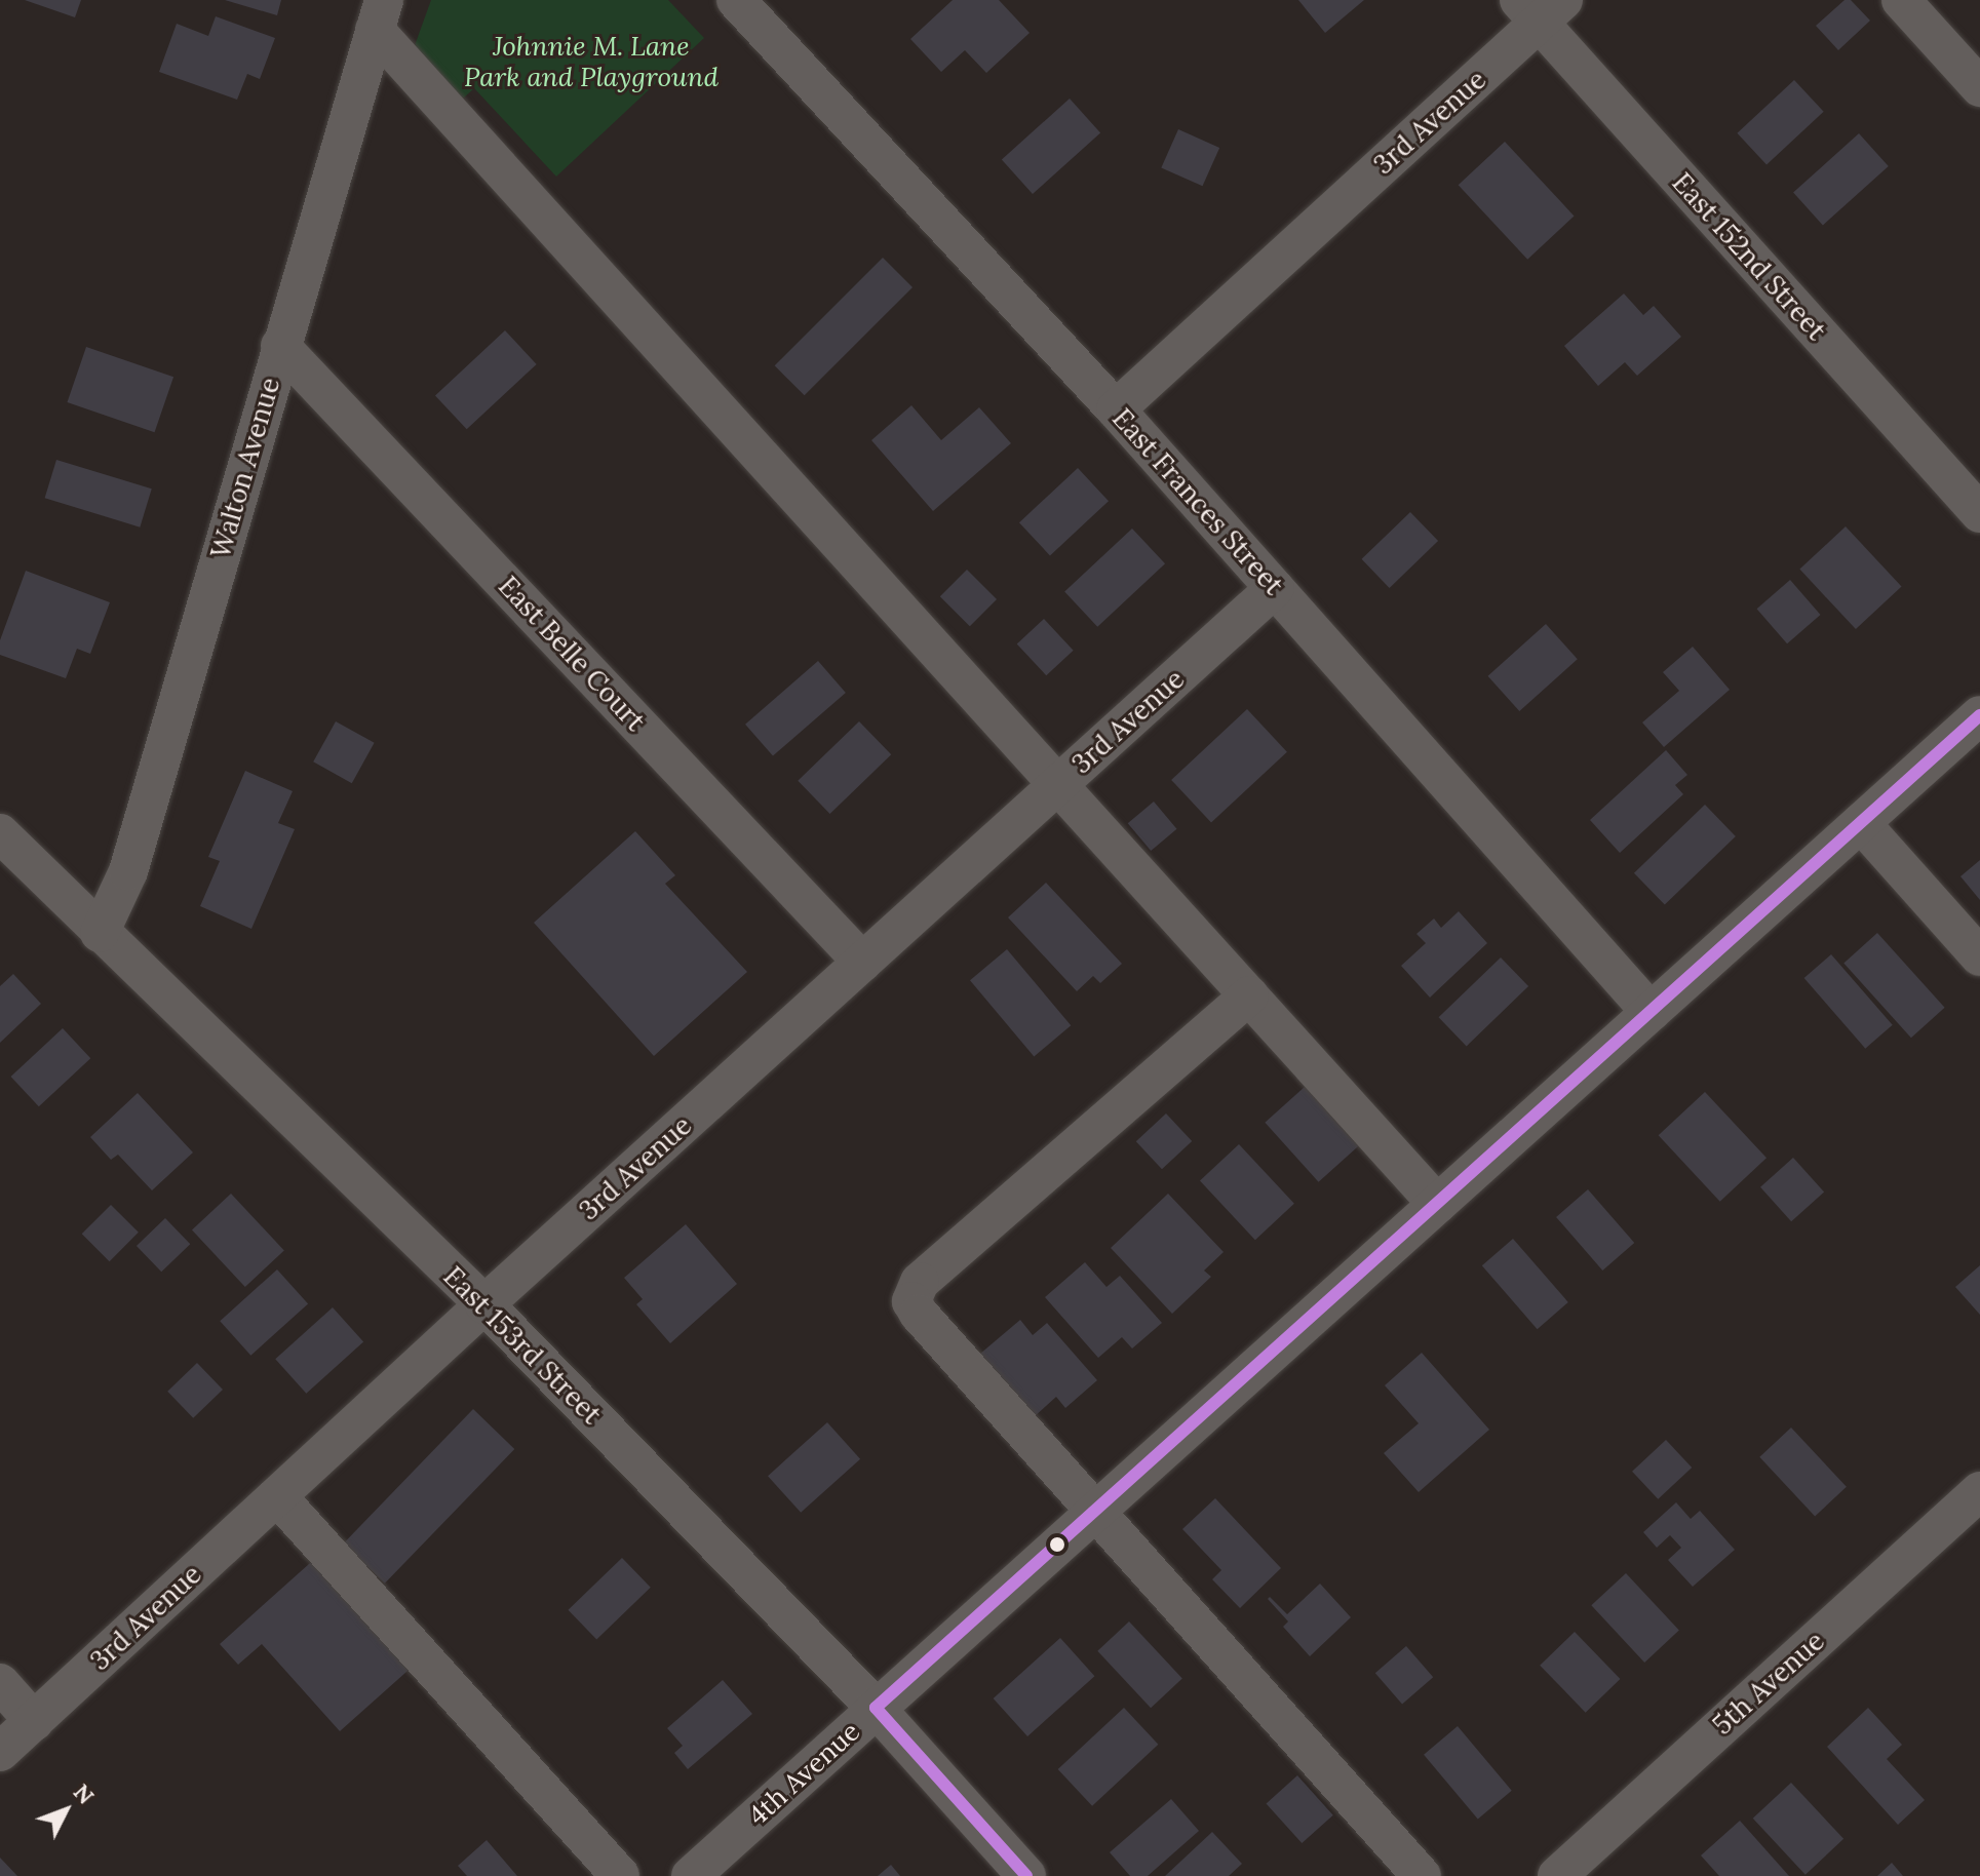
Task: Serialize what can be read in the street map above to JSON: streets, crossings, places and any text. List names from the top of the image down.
{
  "streets": {
    "street": [
      "3rd Avenue",
      "East 152nd Street",
      "Walton Avenue",
      "East Frances Street",
      "East Belle Court",
      "East 153rd Street",
      "5th Avenue",
      "4th Avenue"
    ]
  },
  "crossings": [
    ["3rd Avenue", "East 152nd Street"],
    ["3rd Avenue", "East Frances Street"],
    ["3rd Avenue", "East Belle Court"],
    ["3rd Avenue", "East 153rd Street"],
    ["Walton Avenue", "East Belle Court"],
    ["Walton Avenue", "East 153rd Street"],
    ["East Frances Street", "4th Avenue"],
    ["East 153rd Street", "4th Avenue"]
  ],
  "parks": ["Johnnie M. Lane Park and Playground"],
  "north": "top right"
}
